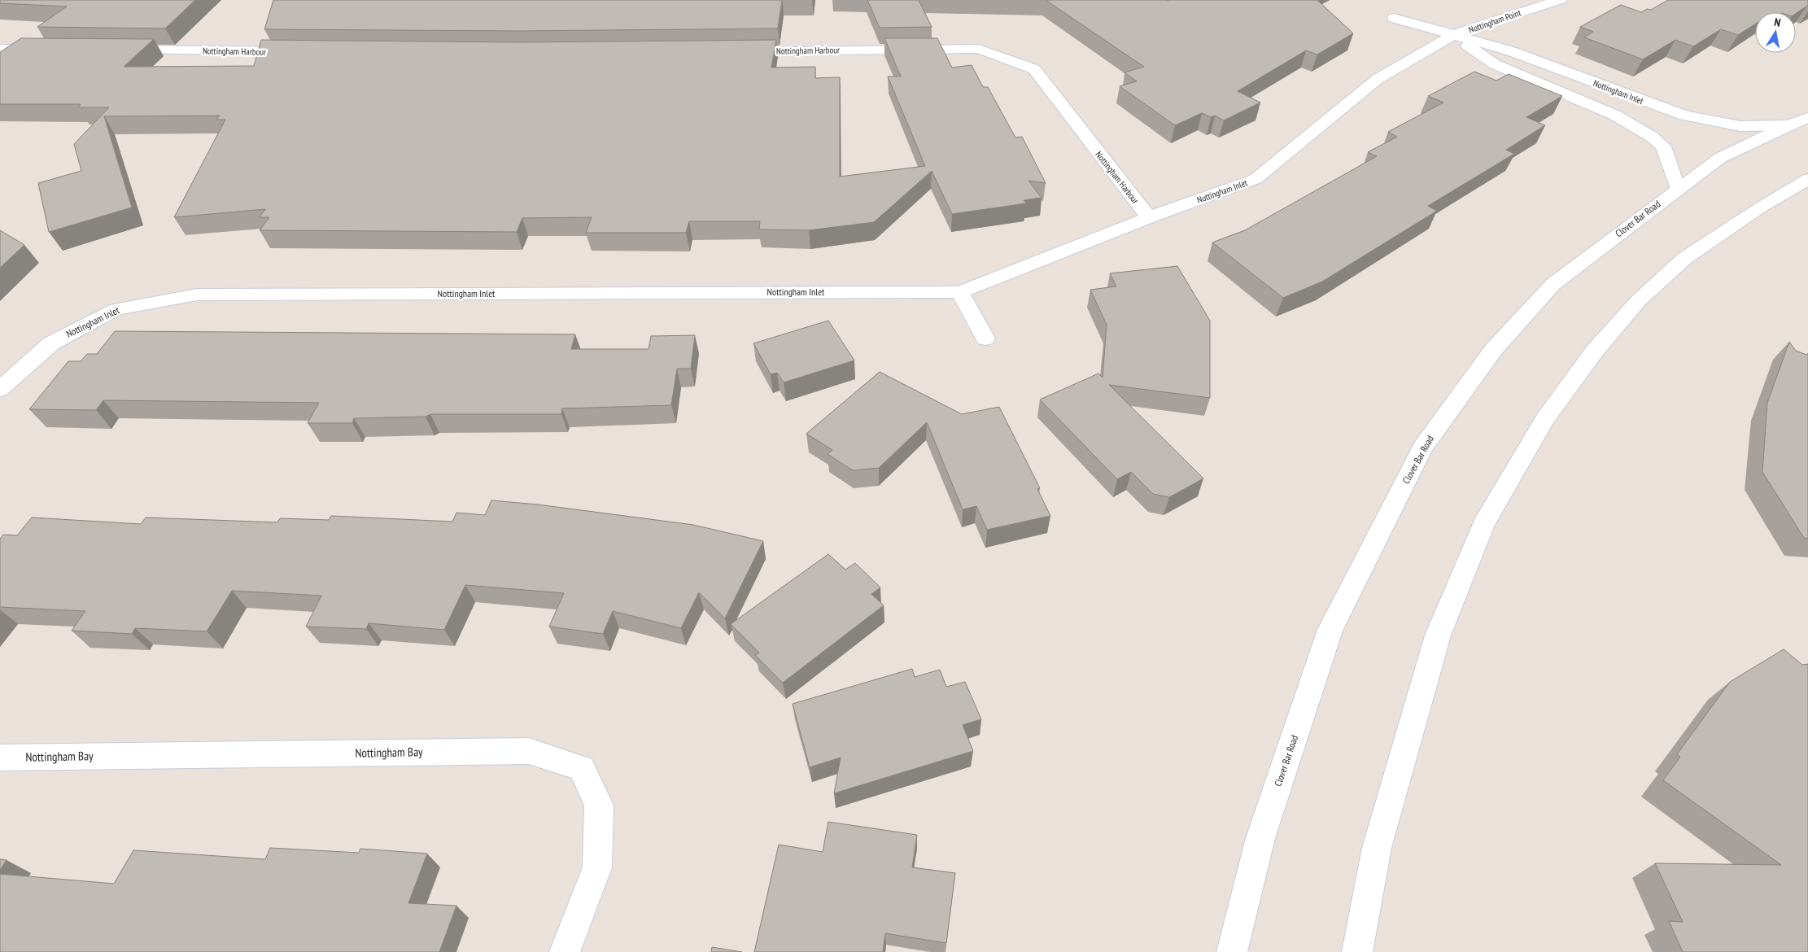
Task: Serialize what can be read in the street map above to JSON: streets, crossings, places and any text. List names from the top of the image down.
{
  "streets": {
    "street": [
      "Nottingham Point",
      "Nottingham Harbour",
      "Nottingham Inlet",
      "Clover Bar Road",
      "Nottingham Bay"
    ]
  },
  "crossings": [
    ["Nottingham Point", "Nottingham Inlet"],
    ["Nottingham Harbour", "Nottingham Inlet"],
    ["Nottingham Inlet", "Clover Bar Road"]
  ],
  "north": "top"
}
